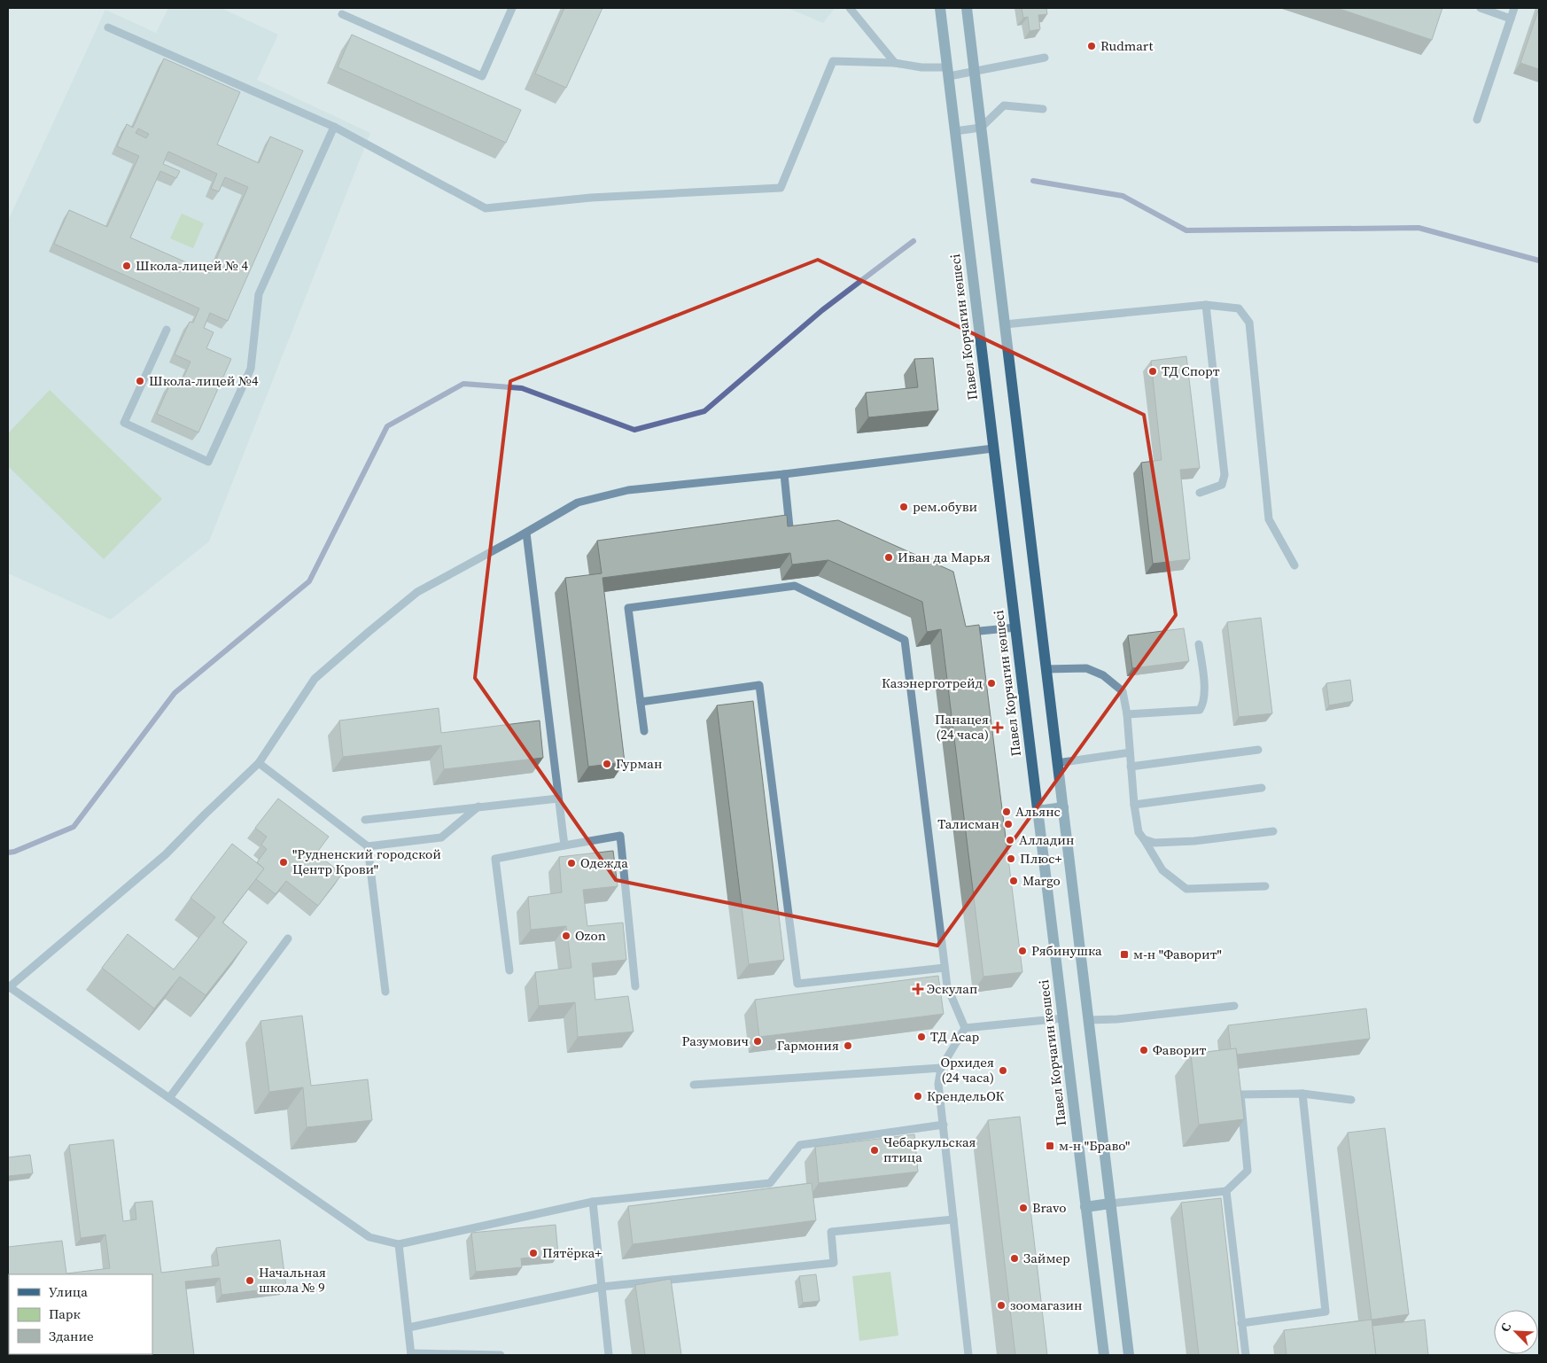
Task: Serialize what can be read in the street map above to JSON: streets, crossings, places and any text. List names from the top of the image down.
{
  "streets": {
    "street": ["Павел Корчагин көшесі"]
  },
  "places": {
    "other": [
      "Rudmart",
      "Школа-лицей № 4",
      "ТД Спорт",
      "Школа-лицей №4",
      "рем.обуви",
      "Иван да Марья",
      "Казэнерготрейд",
      "Гурман",
      "Альянс",
      "Талисман",
      "Алладин",
      "Плюс+",
      "\"Рудненский городской Центр Крови\"",
      "Одежда",
      "Margo",
      "Ozon",
      "Рябинушка",
      "ТД Асар",
      "Разумович",
      "Гармония",
      "Фаворит",
      "Орхидея (24 часа)",
      "КрендельОК",
      "Чебаркульская птица",
      "Bravo",
      "Пятёрка+",
      "Займер",
      "Начальная школа № 9",
      "зоомагазин"
    ],
    "health": ["Панацея (24 часа)", "Эскулап"],
    "transit": ["м-н \"Фаворит\"", "м-н \"Браво\""]
  },
  "legend": ["Улица", "Парк", "Здание"],
  "north": "top left"
}
